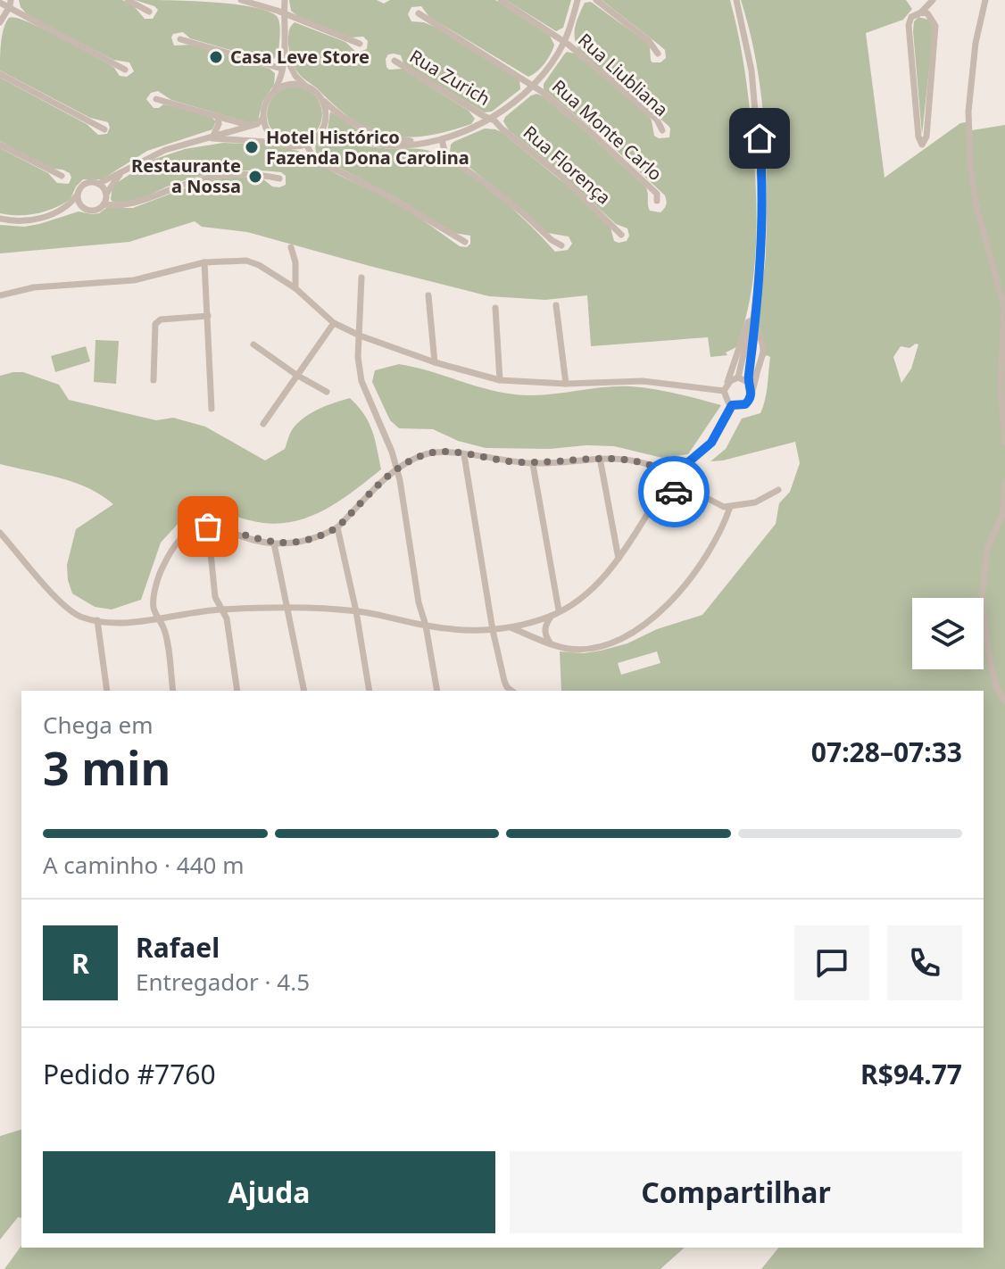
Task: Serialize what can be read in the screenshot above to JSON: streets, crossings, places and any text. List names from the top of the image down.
{
  "streets": {
    "street": [
      "Rua Liubliana",
      "Rua Zurich",
      "Rua Monte Carlo",
      "Rua Florença"
    ]
  },
  "crossings": [
    ["Rua Zurich", "Rua Florença"]
  ],
  "places": ["Casa Leve Store", "Hotel Histórico Fazenda Dona Carolina", "Restaurante a Nossa"],
  "page": {
    "heading": ["3 min", "Chega em", "07:28–07:33"],
    "panel": [
      "Rafael",
      "Entregador · 4.5",
      "Pedido #7760",
      "R$94.77"
    ],
    "bar": "A caminho · 440 m",
    "round": "R",
    "buttons": ["Ajuda", "Compartilhar"]
  }
}
